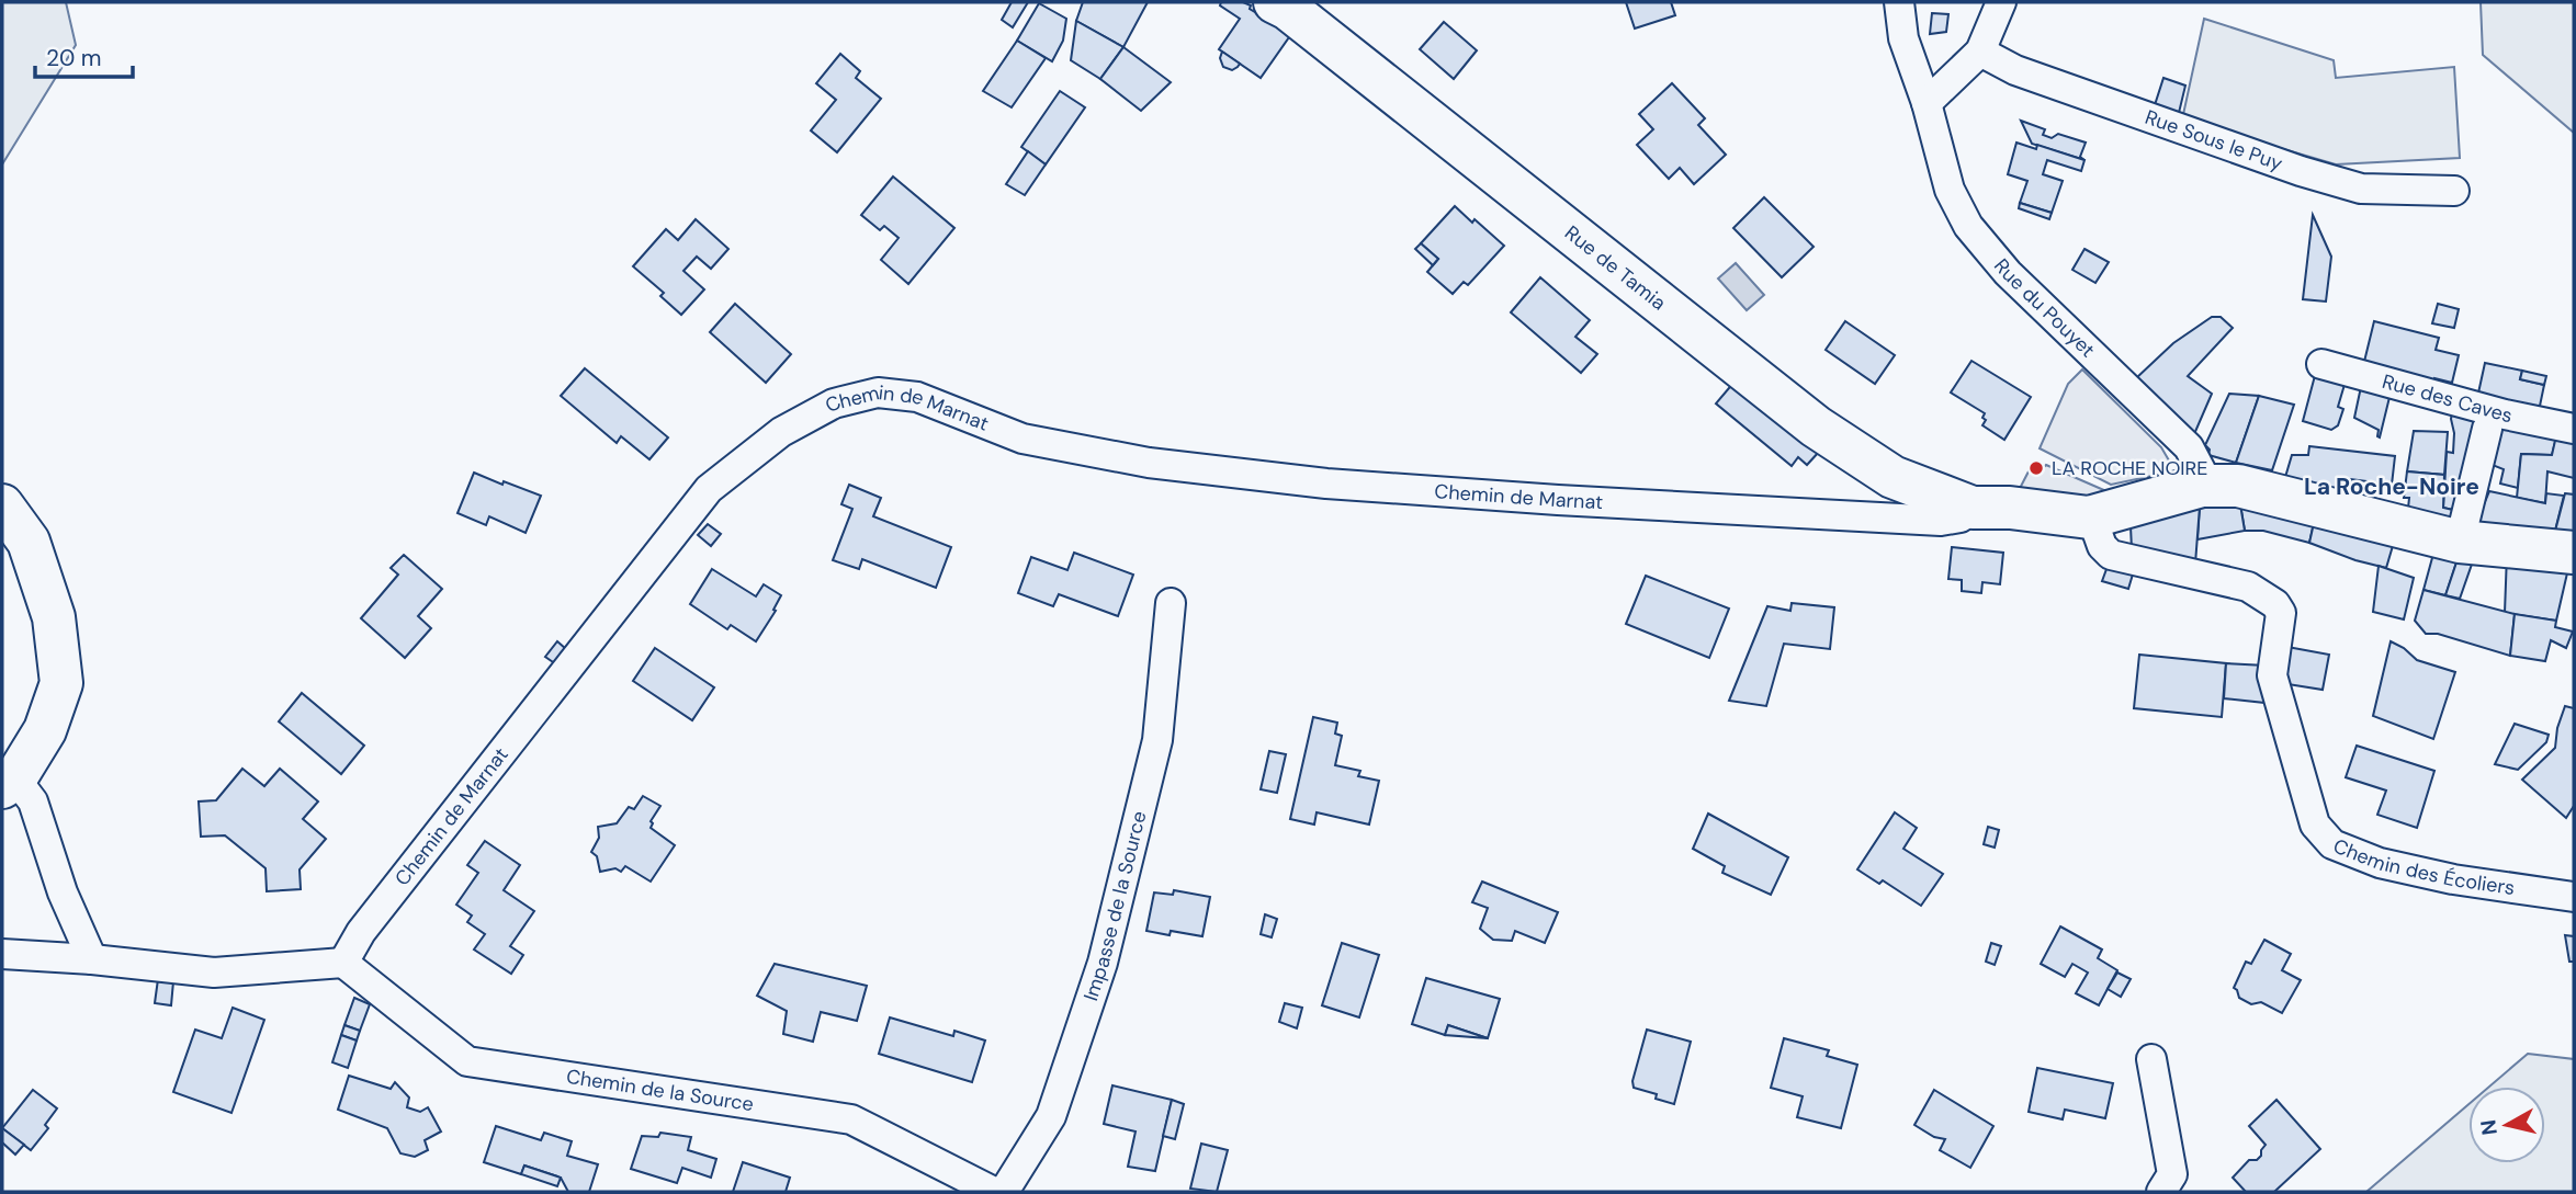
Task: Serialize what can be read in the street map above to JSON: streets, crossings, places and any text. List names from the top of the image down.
{
  "streets": {
    "street": [
      "Rue Sous le Puy",
      "Rue de Tamia",
      "Rue du Pouyet",
      "Rue des Caves",
      "Chemin de Marnat",
      "Chemin des Écoliers",
      "Impasse de la Source",
      "Chemin de la Source"
    ]
  },
  "crossings": [
    ["Rue de Tamia", "Chemin de Marnat"],
    ["Chemin de Marnat", "Chemin de la Source"]
  ],
  "districts": ["La Roche-Noire"],
  "places": ["LA ROCHE NOIRE"],
  "scale_bar": "20 m",
  "north": "left"
}
